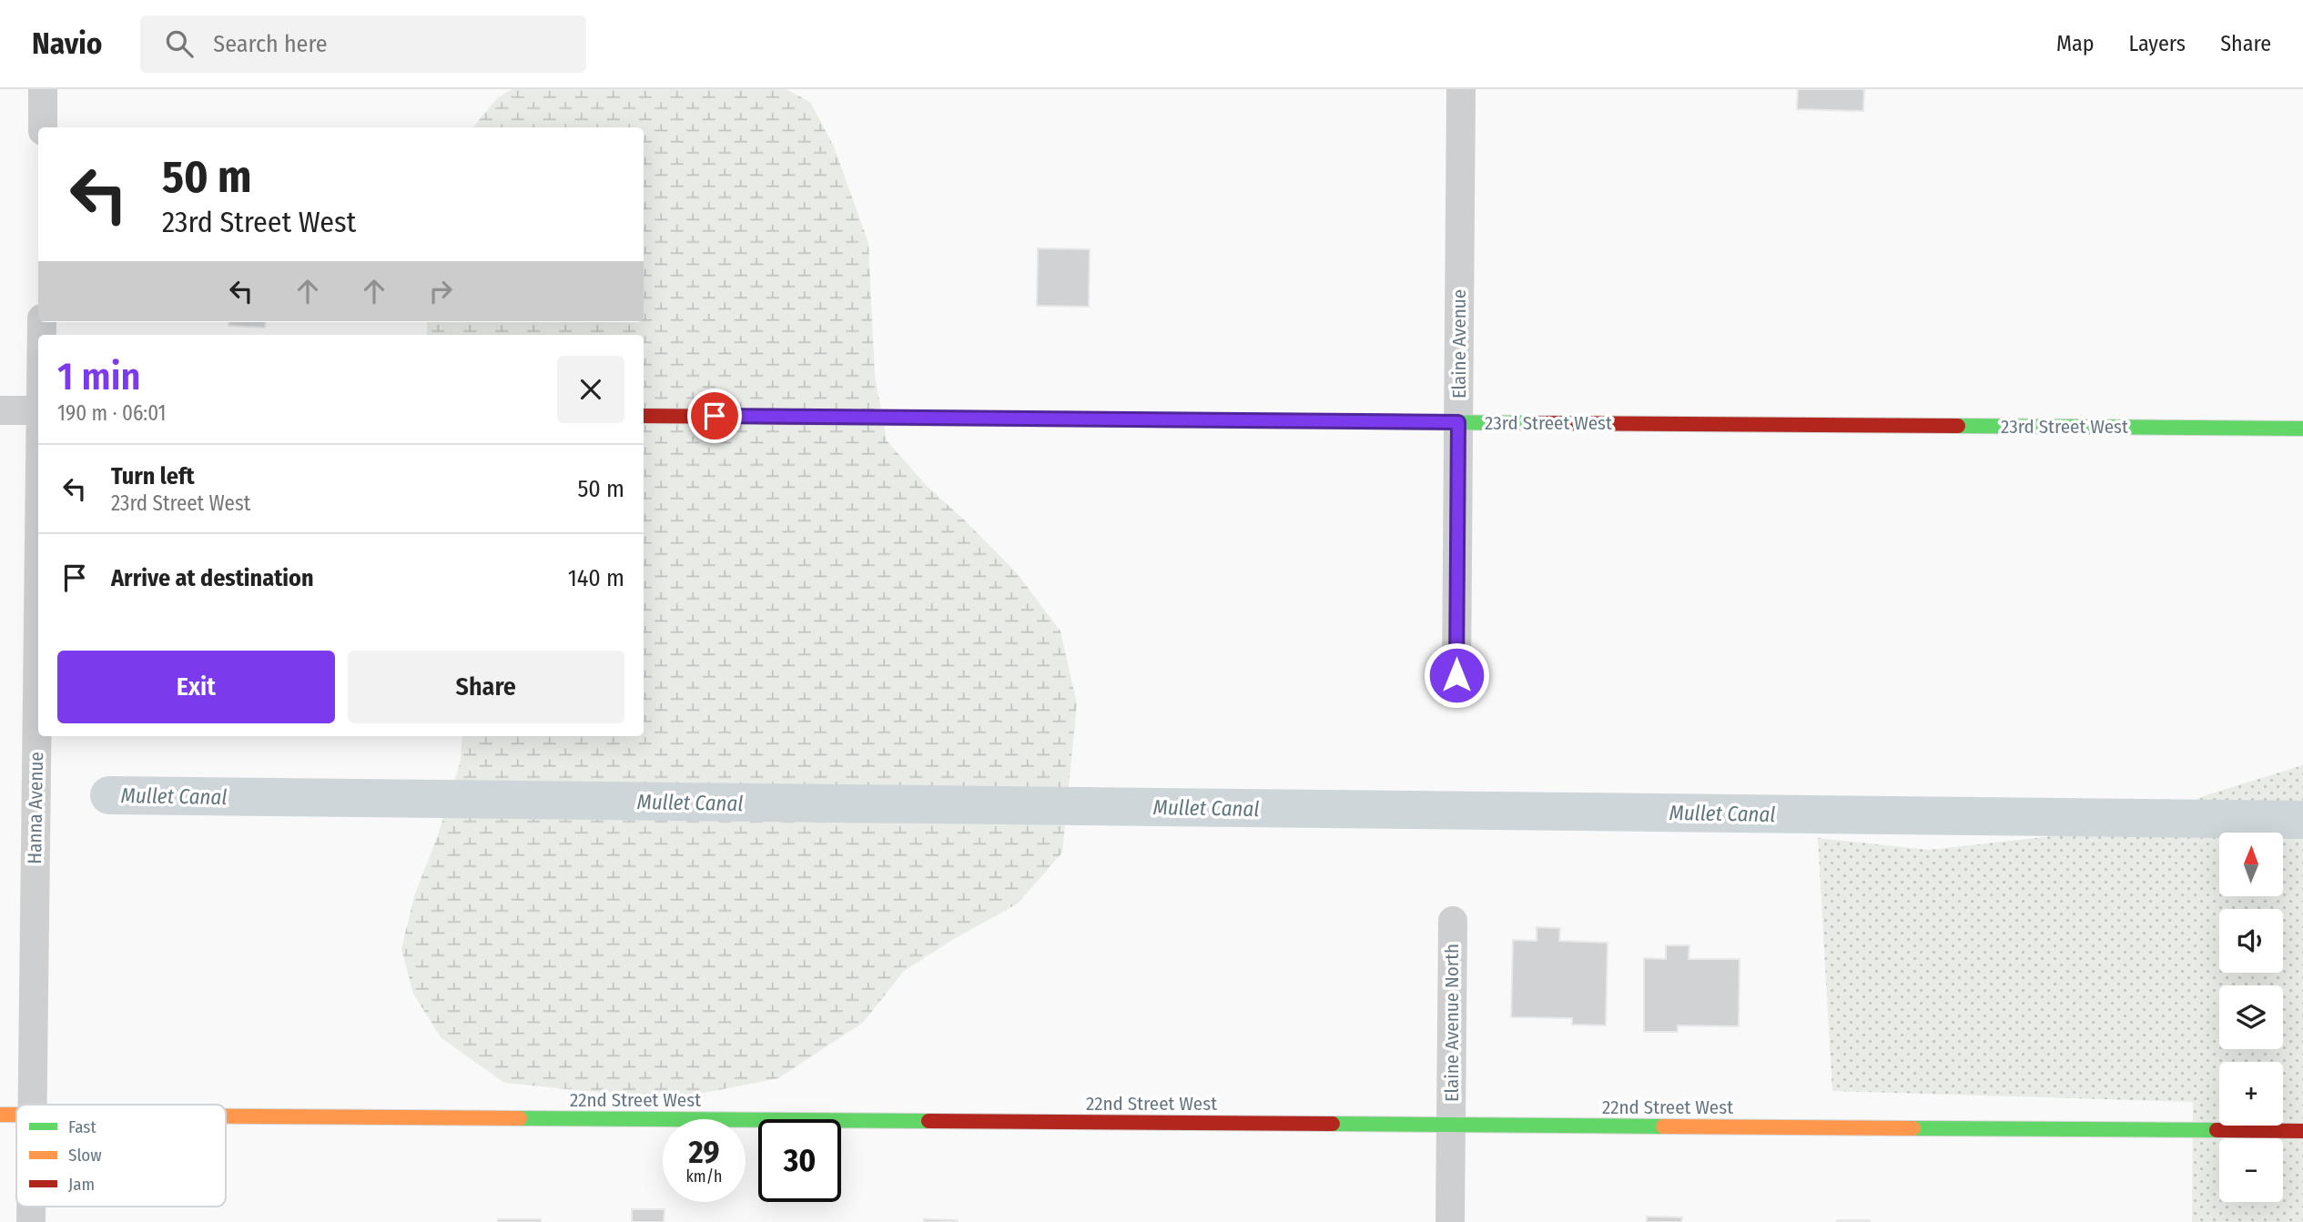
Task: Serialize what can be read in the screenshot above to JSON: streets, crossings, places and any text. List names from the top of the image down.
{
  "streets": {
    "street": [
      "Elaine Avenue",
      "23rd Street West",
      "Hanna Avenue",
      "Elaine Avenue North",
      "22nd Street West"
    ]
  },
  "crossings": [
    ["Elaine Avenue", "23rd Street West"],
    ["Elaine Avenue North", "22nd Street West"]
  ],
  "water": ["Mullet Canal"],
  "legend": ["Fast", "Slow", "Jam"],
  "north": "top",
  "page": {
    "header": "Navio",
    "search": "Search here",
    "nav": ["Map", "Layers", "Share"],
    "turn": ["50 m", "23rd Street West"],
    "heading": ["1 min", "190 m · 06:01"],
    "list": [
      {
        "name": "Turn left",
        "note": "23rd Street West",
        "value": "50 m"
      },
      {
        "name": "Arrive at destination",
        "value": "140 m"
      }
    ],
    "buttons": ["Exit", "Share"],
    "map_buttons": ["+", "−"],
    "speed": "29 km/h",
    "limit": "30"
  }
}
